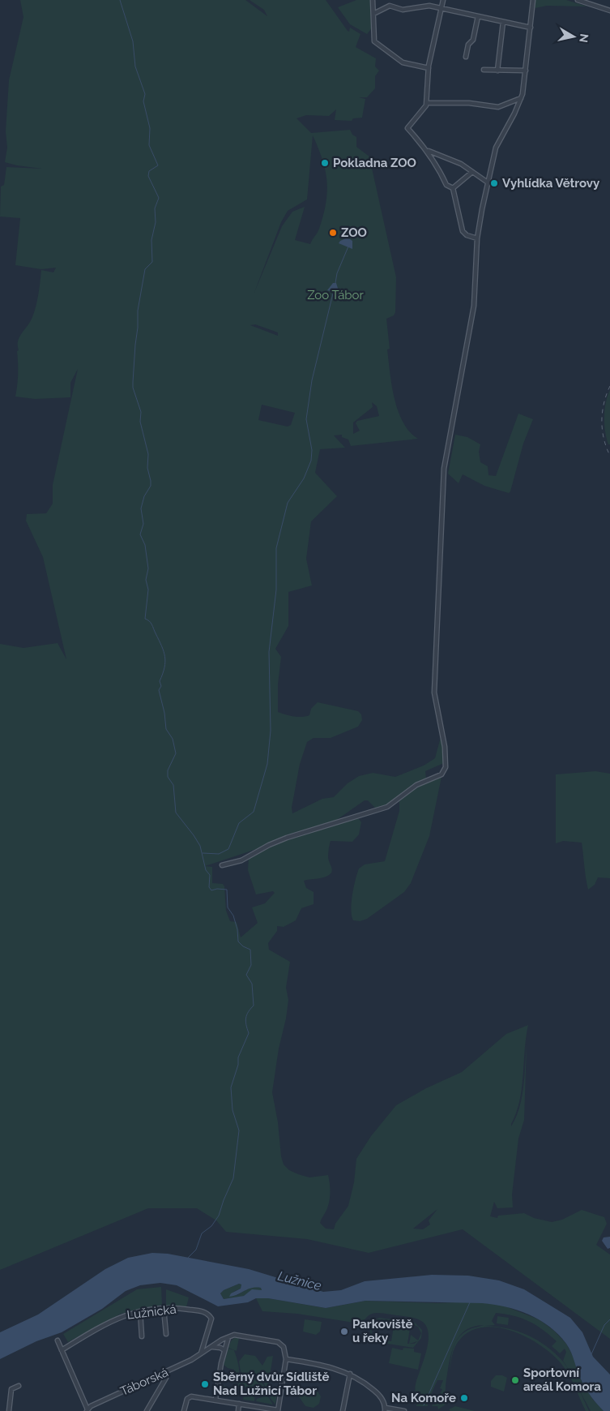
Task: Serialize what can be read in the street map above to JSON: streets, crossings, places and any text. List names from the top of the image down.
{
  "streets": {
    "street": ["Lužnická", "Táborská"]
  },
  "crossings": [
    ["Lužnická", "Táborská"]
  ],
  "water": ["Lužnice"],
  "parks": ["Zoo Tábor"],
  "places": [
    "Pokladna ZOO",
    "Vyhlídka Větrovy",
    "ZOO",
    "Parkoviště u řeky",
    "Sportovní areál Komora",
    "Sběrný dvůr Sídliště Nad Lužnicí Tábor",
    "Na Komoře"
  ],
  "north": "right"
}
